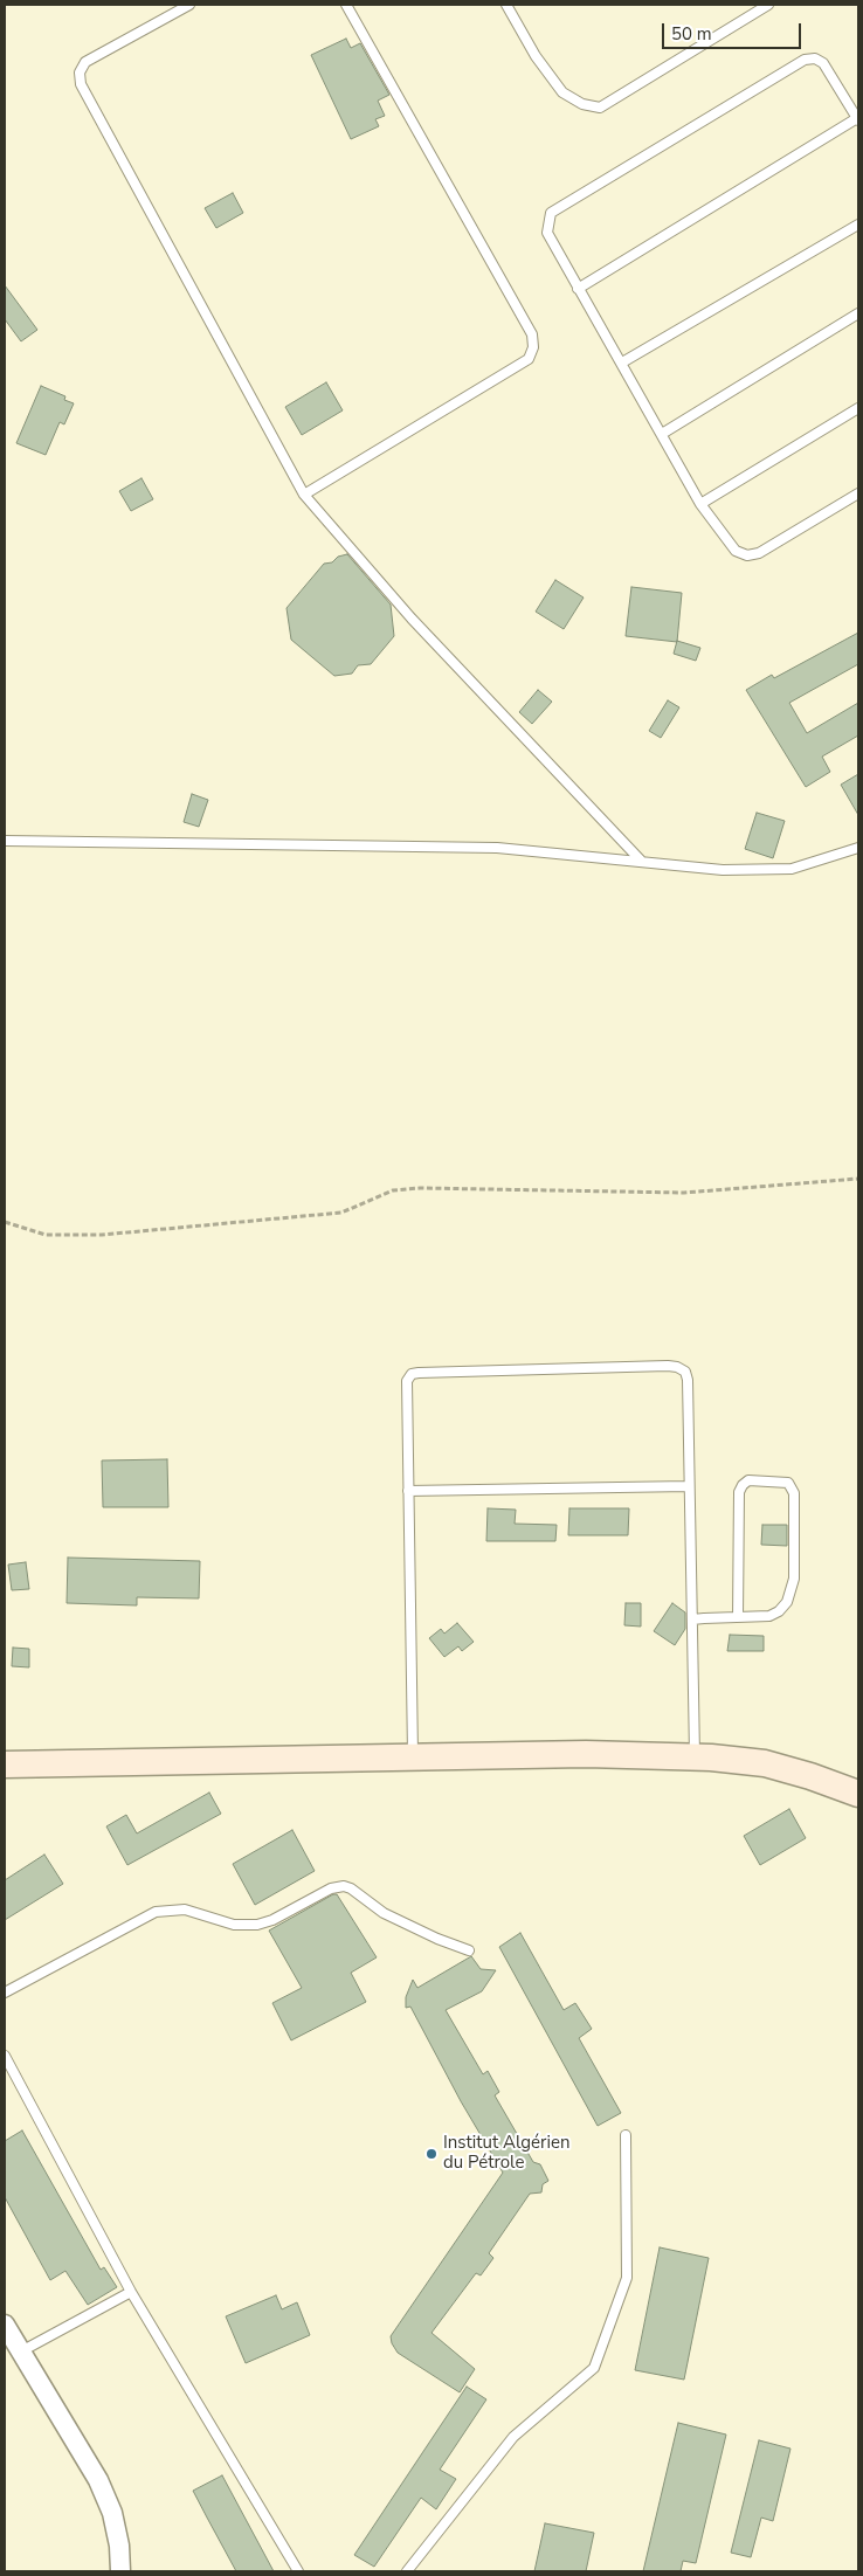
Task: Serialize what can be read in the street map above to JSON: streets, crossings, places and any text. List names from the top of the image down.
{
  "places": ["Institut Algérien du Pétrole"],
  "scale_bar": "50 m"
}
